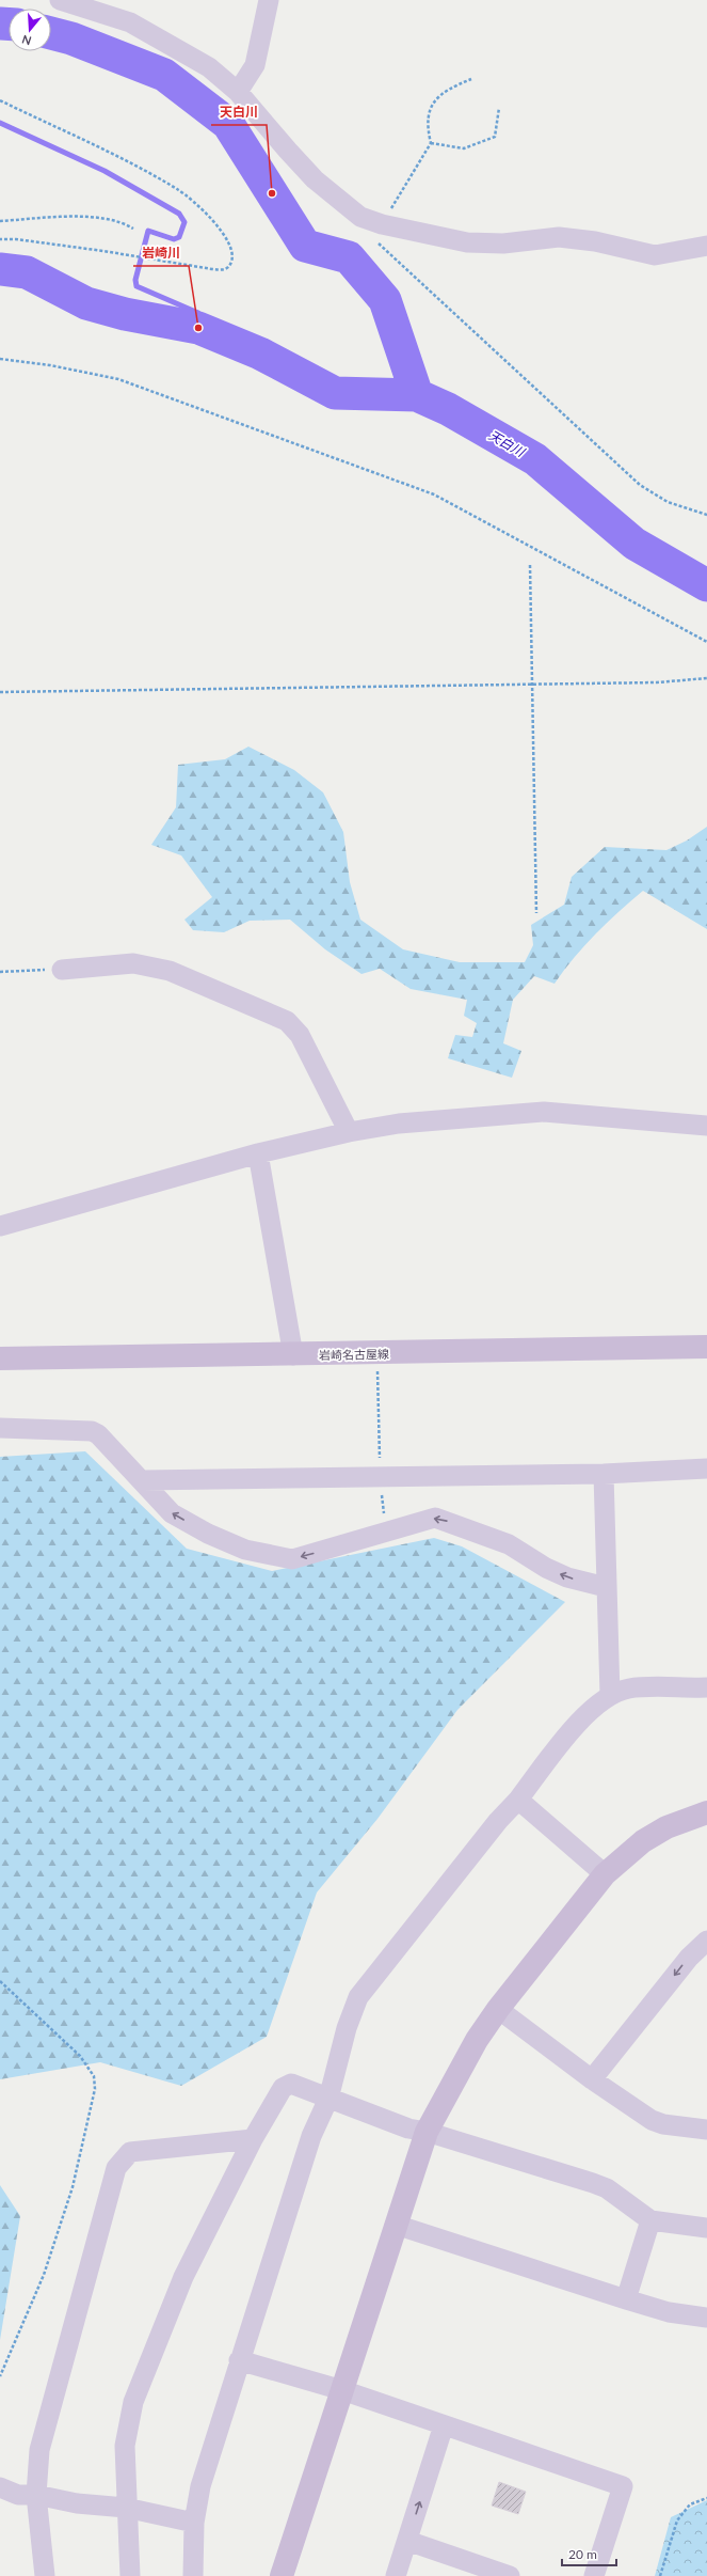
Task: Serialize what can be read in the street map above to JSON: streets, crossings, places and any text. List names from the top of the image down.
{
  "streets": {
    "street": ["岩崎名古屋線"]
  },
  "water": ["天白川"],
  "places": ["天白川", "岩崎川"],
  "scale_bar": "20 m",
  "north": "bottom"
}
